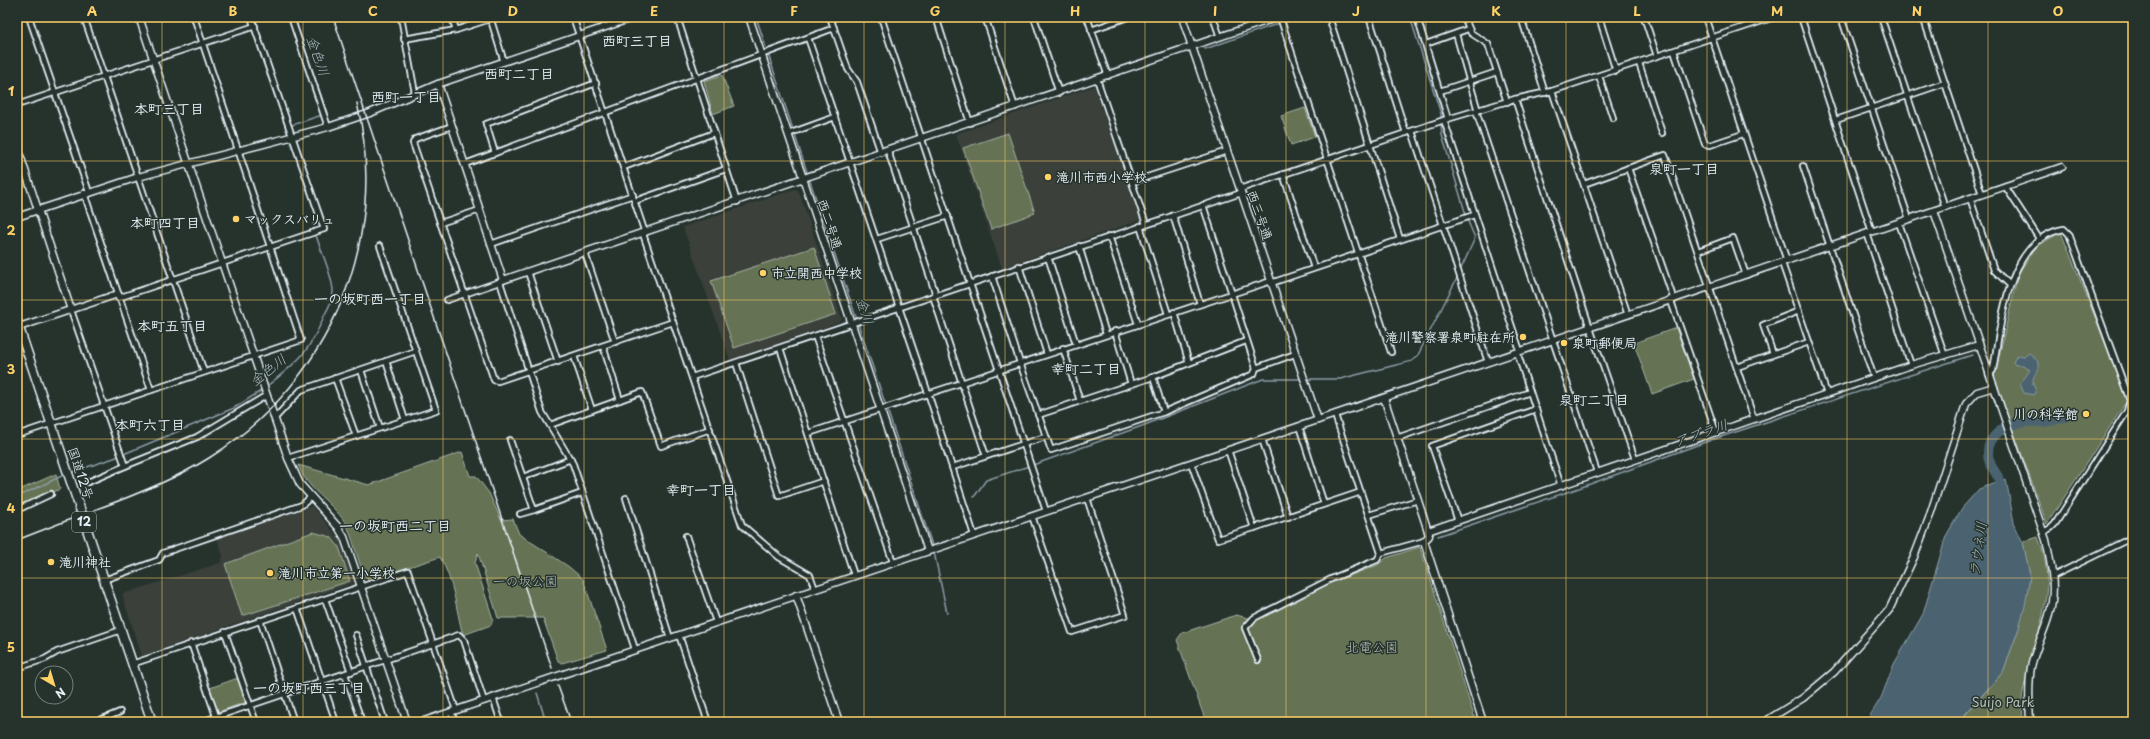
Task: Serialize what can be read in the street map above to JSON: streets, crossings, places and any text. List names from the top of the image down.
{
  "streets": {
    "highway": ["国道12号", "12"],
    "street": ["西三号通", "西二号通"]
  },
  "districts": [
    "西町三丁目",
    "西町二丁目",
    "西町一丁目",
    "本町三丁目",
    "泉町一丁目",
    "本町四丁目",
    "一の坂町西一丁目",
    "本町五丁目",
    "幸町二丁目",
    "泉町二丁目",
    "本町六丁目",
    "幸町一丁目",
    "一の坂町西二丁目",
    "一の坂町西三丁目"
  ],
  "water": [
    "金色川",
    "金川",
    "アブラ川",
    "ラウネ川"
  ],
  "parks": ["一の坂公園", "北電公園", "Suijo Park"],
  "places": [
    "滝川市西小学校",
    "マックスバリュ",
    "市立開西中学校",
    "滝川警察署泉町駐在所",
    "泉町郵便局",
    "川の科学館",
    "滝川神社",
    "滝川市立第一小学校"
  ],
  "north": "bottom right",
  "grid": {
    "columns": [
      "A",
      "B",
      "C",
      "D",
      "E",
      "F",
      "G",
      "H",
      "I",
      "J",
      "K",
      "L",
      "M",
      "N",
      "O"
    ],
    "rows": [
      "1",
      "2",
      "3",
      "4",
      "5"
    ]
  }
}
